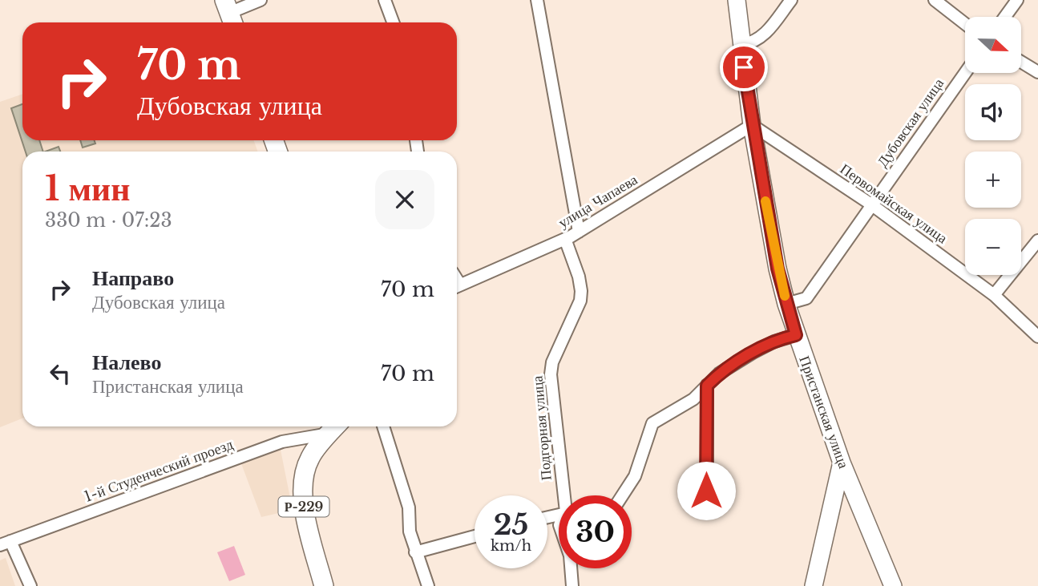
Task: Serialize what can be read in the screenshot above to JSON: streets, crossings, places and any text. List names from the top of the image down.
{
  "streets": {
    "main road": ["Р-229"],
    "street": [
      "Дубовская улица",
      "улица Чапаева",
      "Первомайская улица",
      "Пристанская улица",
      "Подгорная улица",
      "1-й Студенческий проезд"
    ]
  },
  "crossings": [
    ["Дубовская улица", "Первомайская улица"],
    ["Дубовская улица", "Пристанская улица"],
    ["улица Чапаева", "Первомайская улица"],
    ["улица Чапаева", "Пристанская улица"],
    ["улица Чапаева", "Подгорная улица"],
    ["Первомайская улица", "Пристанская улица"],
    ["1-й Студенческий проезд", "Р-229"]
  ],
  "north": "right",
  "page": {
    "map_buttons": ["+", "−"],
    "turn": ["70 m", "Дубовская улица"],
    "heading": ["1 мин", "330 m · 07:23"],
    "list": [
      {
        "name": "Направо",
        "note": "Дубовская улица",
        "value": "70 m"
      },
      {
        "name": "Налево",
        "note": "Пристанская улица",
        "value": "70 m"
      }
    ],
    "speed": "25 km/h",
    "limit": "30"
  }
}
